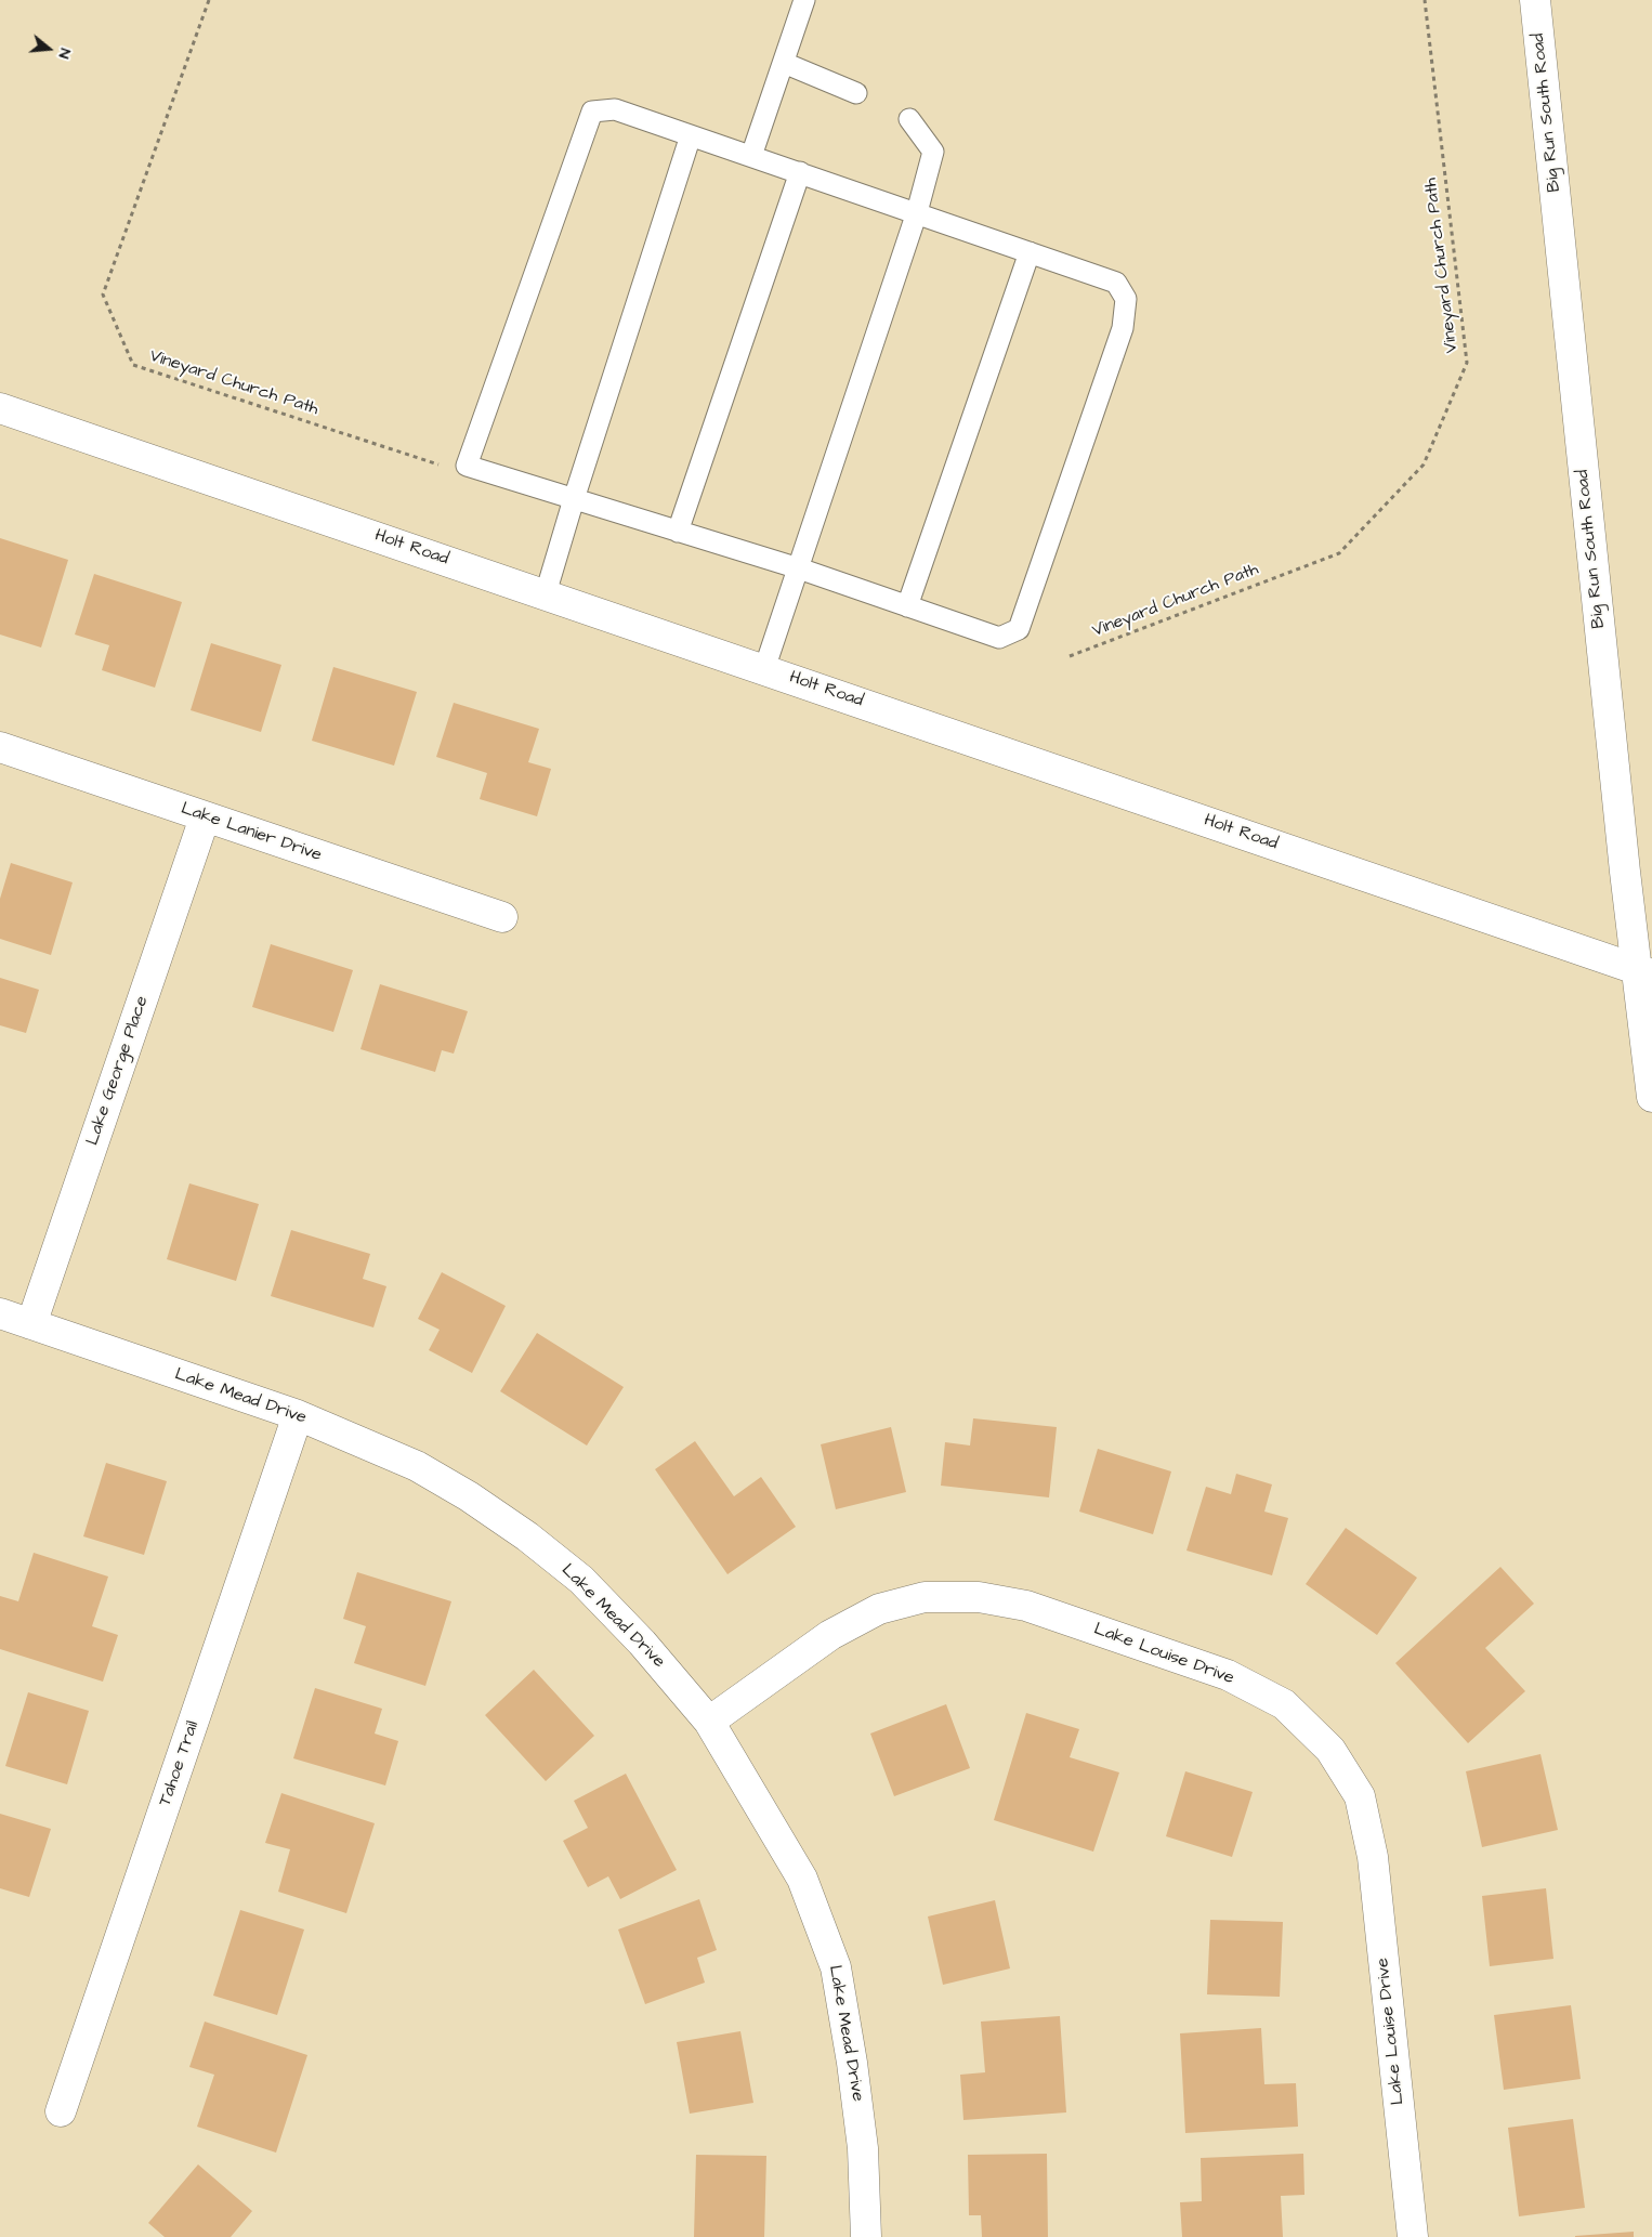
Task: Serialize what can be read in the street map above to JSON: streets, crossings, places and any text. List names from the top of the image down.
{
  "streets": {
    "street": [
      "Big Run South Road",
      "Holt Road",
      "Lake Lanier Drive",
      "Lake George Place",
      "Lake Mead Drive",
      "Lake Louise Drive",
      "Tahoe Trail"
    ],
    "path": ["Vineyard Church Path"]
  },
  "crossings": [
    ["Big Run South Road", "Holt Road"],
    ["Lake Lanier Drive", "Lake George Place"],
    ["Lake George Place", "Lake Mead Drive"],
    ["Lake Mead Drive", "Lake Louise Drive"],
    ["Lake Mead Drive", "Tahoe Trail"]
  ],
  "north": "right"
}
